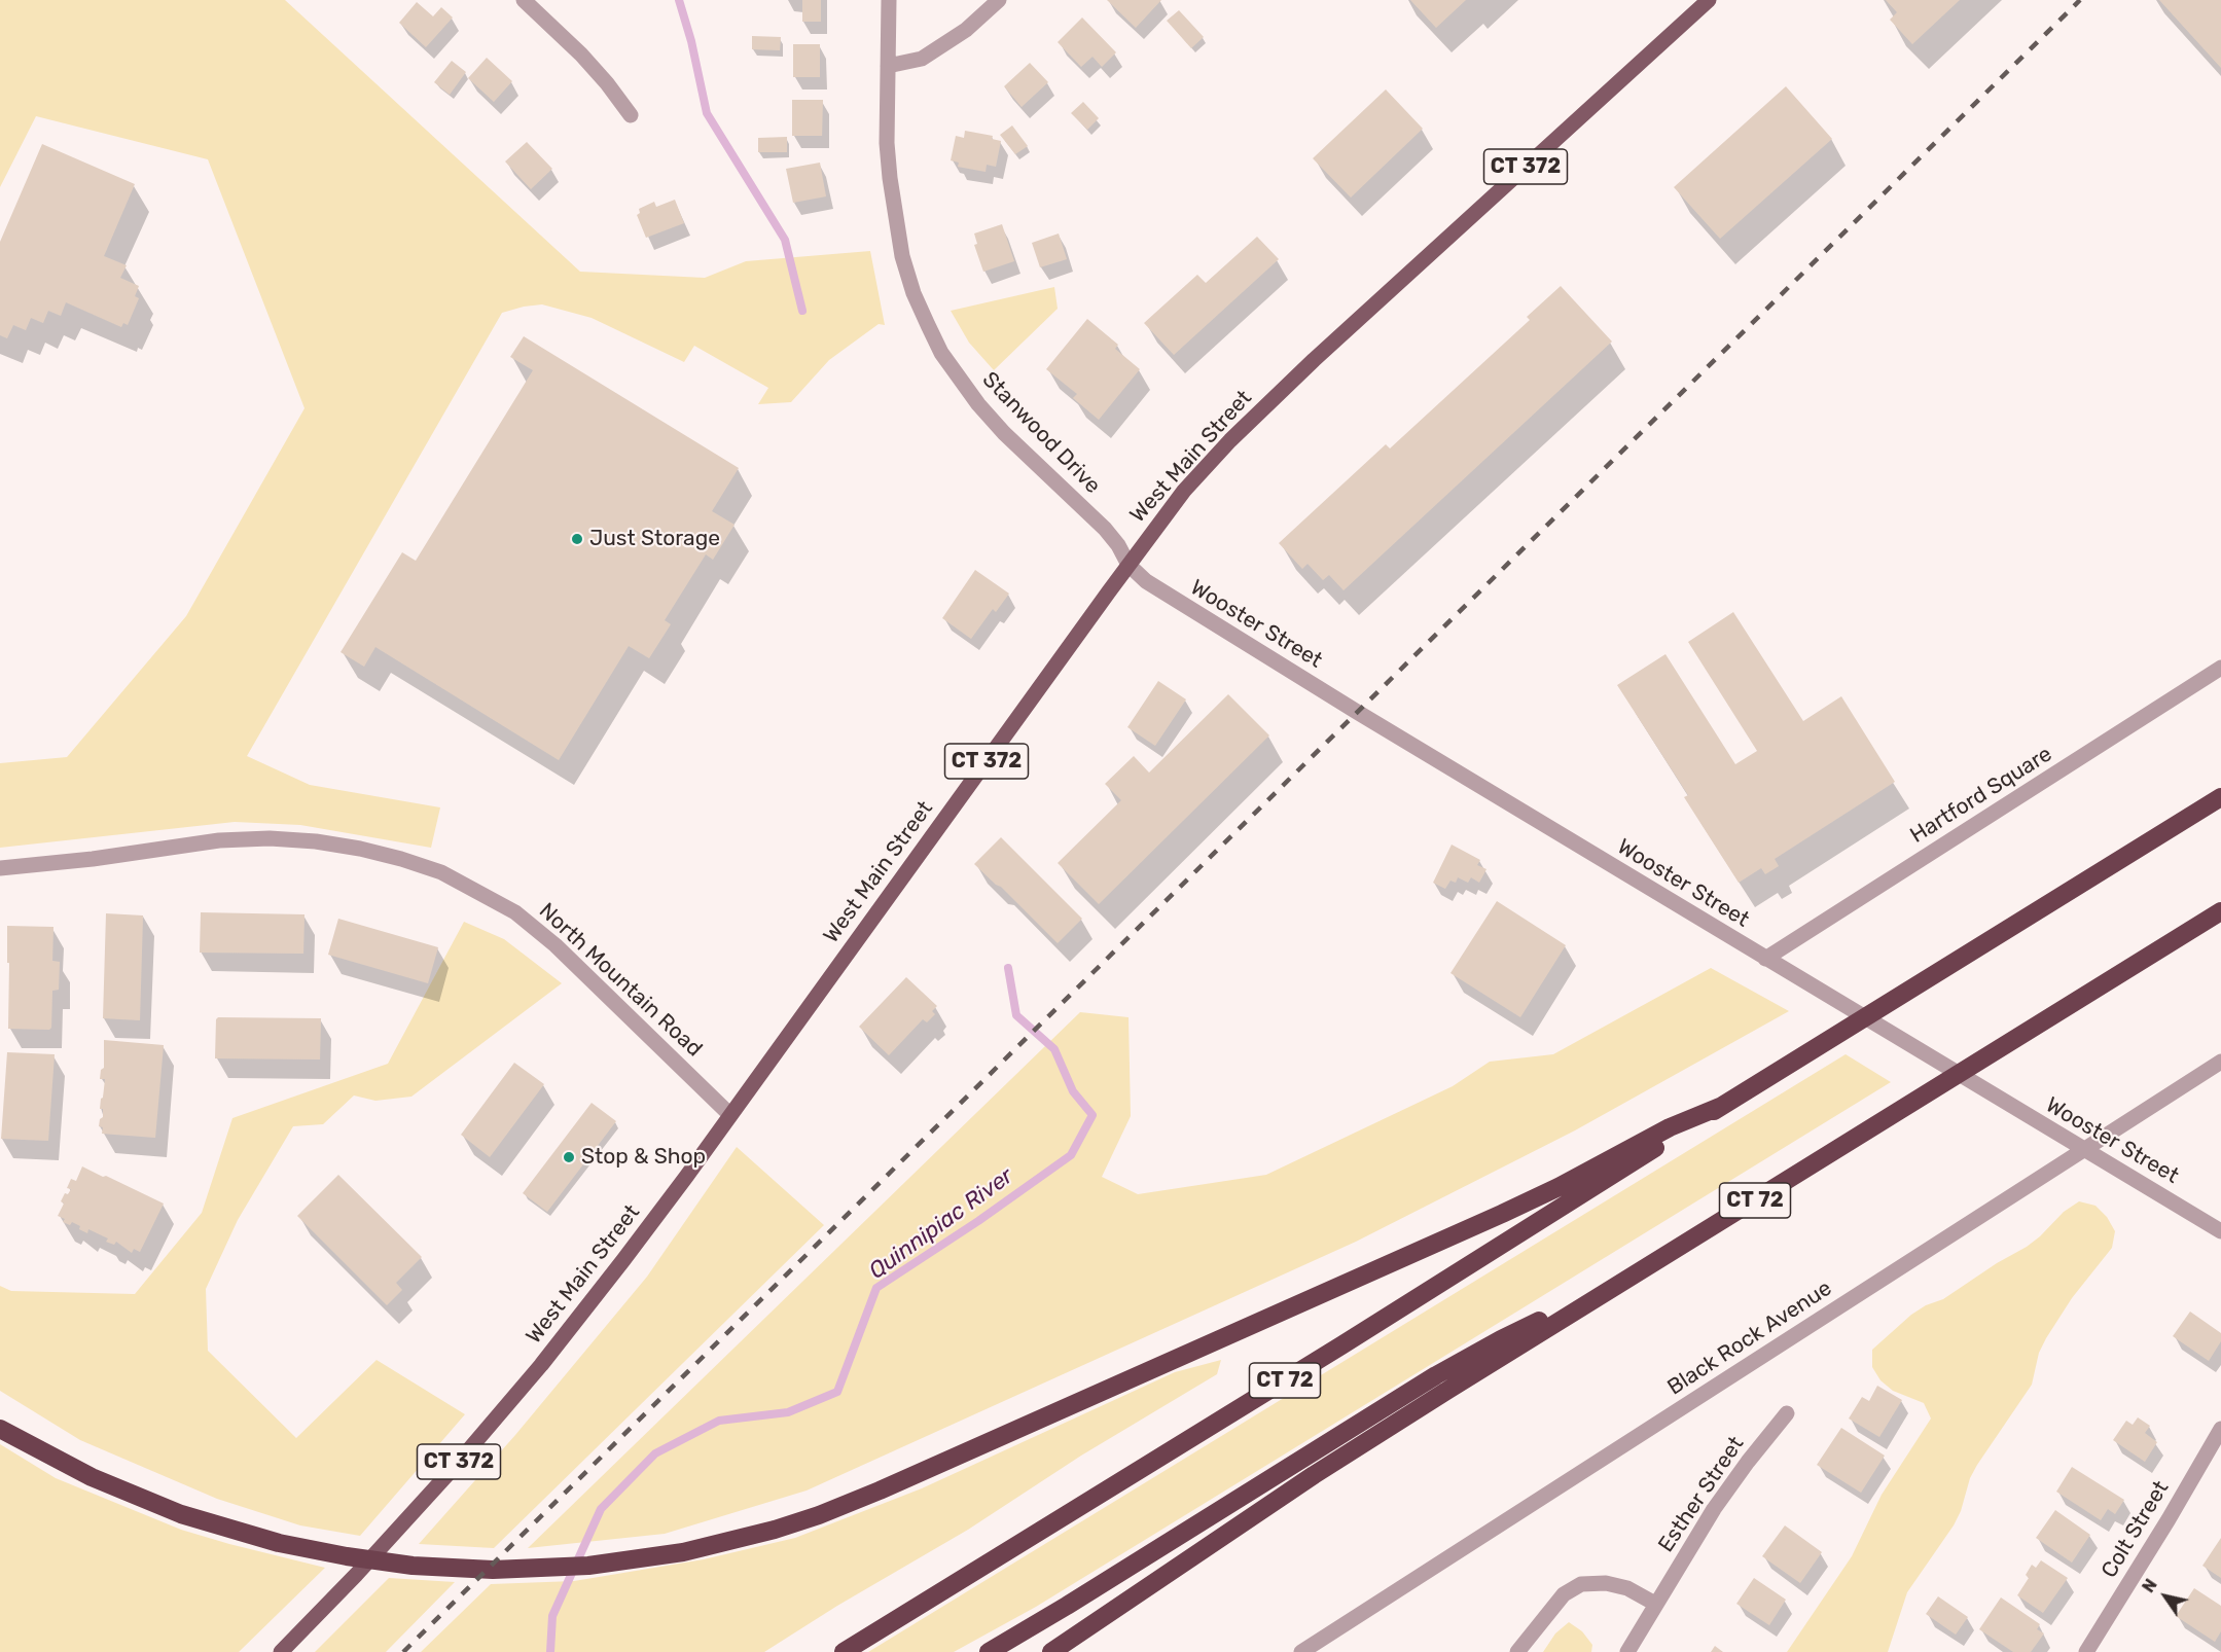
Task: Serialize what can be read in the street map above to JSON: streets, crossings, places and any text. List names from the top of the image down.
{
  "streets": {
    "highway": ["CT 72"],
    "main road": ["CT 372", "West Main Street"],
    "street": [
      "Stanwood Drive",
      "Wooster Street",
      "Hartford Square",
      "North Mountain Road",
      "Black Rock Avenue",
      "Esther Street",
      "Colt Street"
    ]
  },
  "crossings": [
    ["Stanwood Drive", "West Main Street"],
    ["Stanwood Drive", "Wooster Street"],
    ["West Main Street", "Wooster Street"],
    ["West Main Street", "North Mountain Road"],
    ["Wooster Street", "Hartford Square"],
    ["Wooster Street", "Black Rock Avenue"]
  ],
  "water": ["Quinnipiac River"],
  "places": ["Just Storage", "Stop & Shop"],
  "north": "top left"
}
